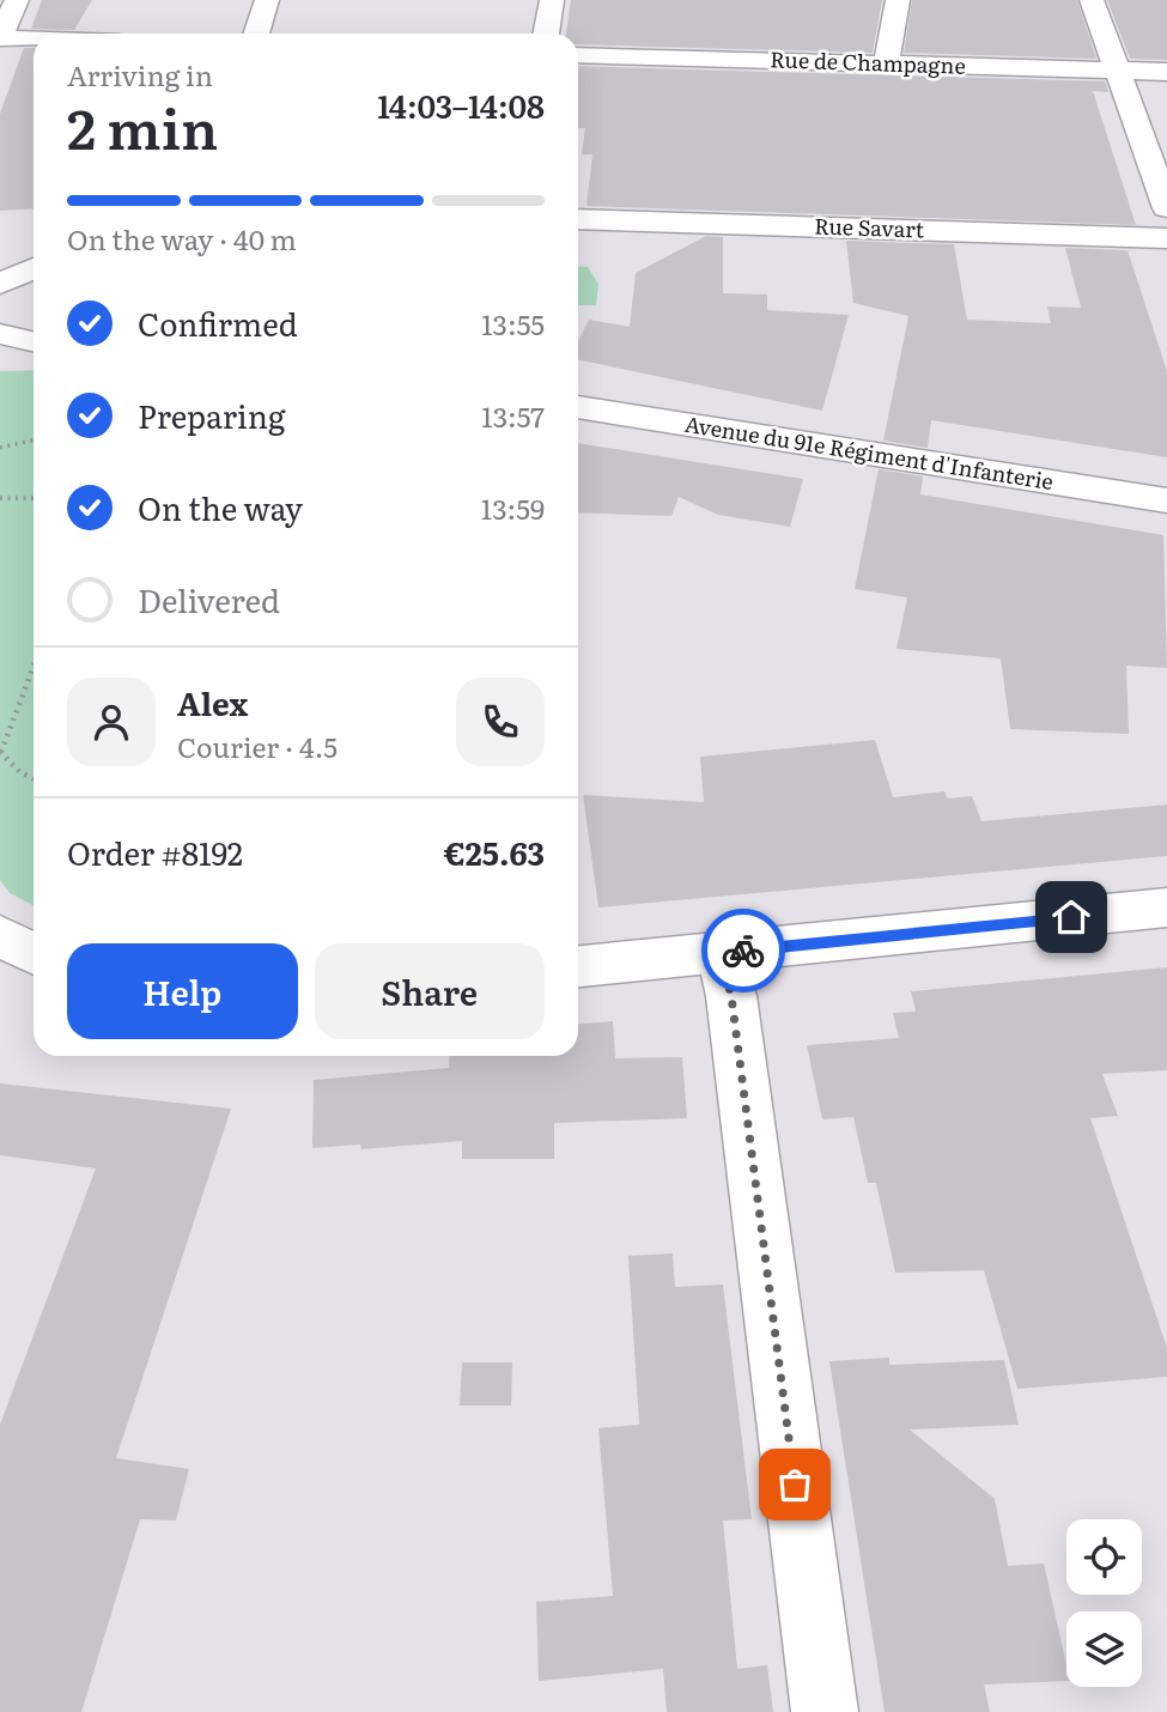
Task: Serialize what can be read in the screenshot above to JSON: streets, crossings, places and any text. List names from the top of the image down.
{
  "streets": {
    "street": ["Rue de Champagne", "Rue Savart", "Avenue du 91e Régiment d'Infanterie"]
  },
  "page": {
    "heading": ["2 min", "Arriving in", "14:03–14:08"],
    "panel": [
      "Alex",
      "Courier · 4.5",
      "Order #8192",
      "€25.63"
    ],
    "bar": "On the way · 40 m",
    "list": [
      ["Confirmed", "13:55"],
      ["Preparing", "13:57"],
      ["On the way", "13:59"],
      "Delivered"
    ],
    "buttons": ["Help", "Share"]
  }
}
